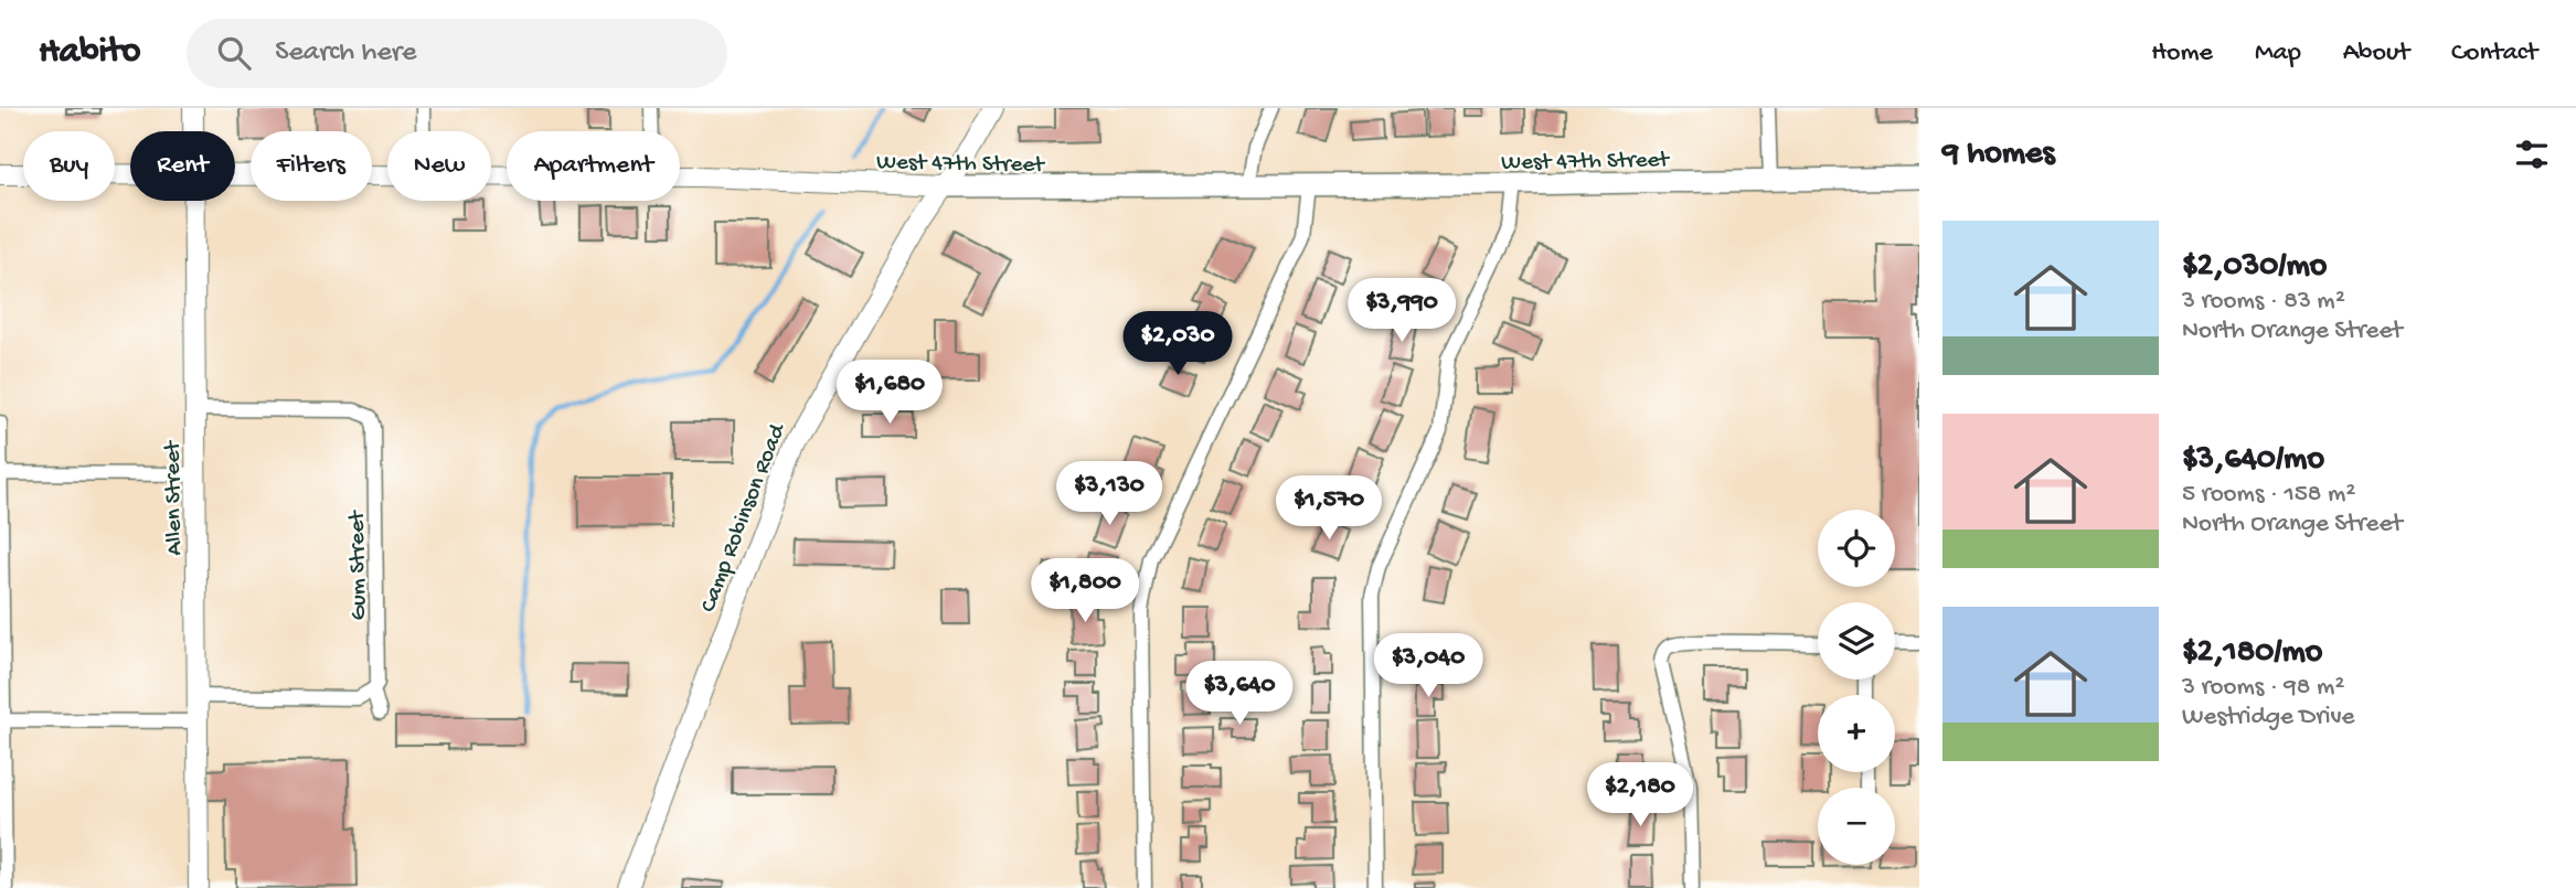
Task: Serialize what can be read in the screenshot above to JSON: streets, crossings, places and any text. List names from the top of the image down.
{
  "streets": {
    "main road": ["West 47th Street"],
    "street": ["Allen Street", "Camp Robinson Road", "Gum Street"]
  },
  "crossings": [
    ["West 47th Street", "Camp Robinson Road"],
    ["Allen Street", "Gum Street"]
  ],
  "page": {
    "header": "Habito",
    "search": "Search here",
    "nav": [
      "Home",
      "Map",
      "About",
      "Contact"
    ],
    "heading": "9 homes",
    "chip": [
      "Buy",
      "Rent",
      "Filters",
      "New",
      "Apartment"
    ],
    "list": [
      {
        "name": "$2,030/mo",
        "note": "3 rooms · 83 m² · North Orange Street"
      },
      {
        "name": "$3,640/mo",
        "note": "5 rooms · 158 m² · North Orange Street"
      },
      {
        "name": "$2,180/mo",
        "note": "3 rooms · 98 m² · Westridge Drive"
      }
    ],
    "price": [
      "$3,990",
      "$2,030",
      "$1,680",
      "$3,130",
      "$1,570",
      "$1,800",
      "$3,040",
      "$3,640",
      "$2,180"
    ],
    "map_buttons": ["+", "−"]
  }
}
